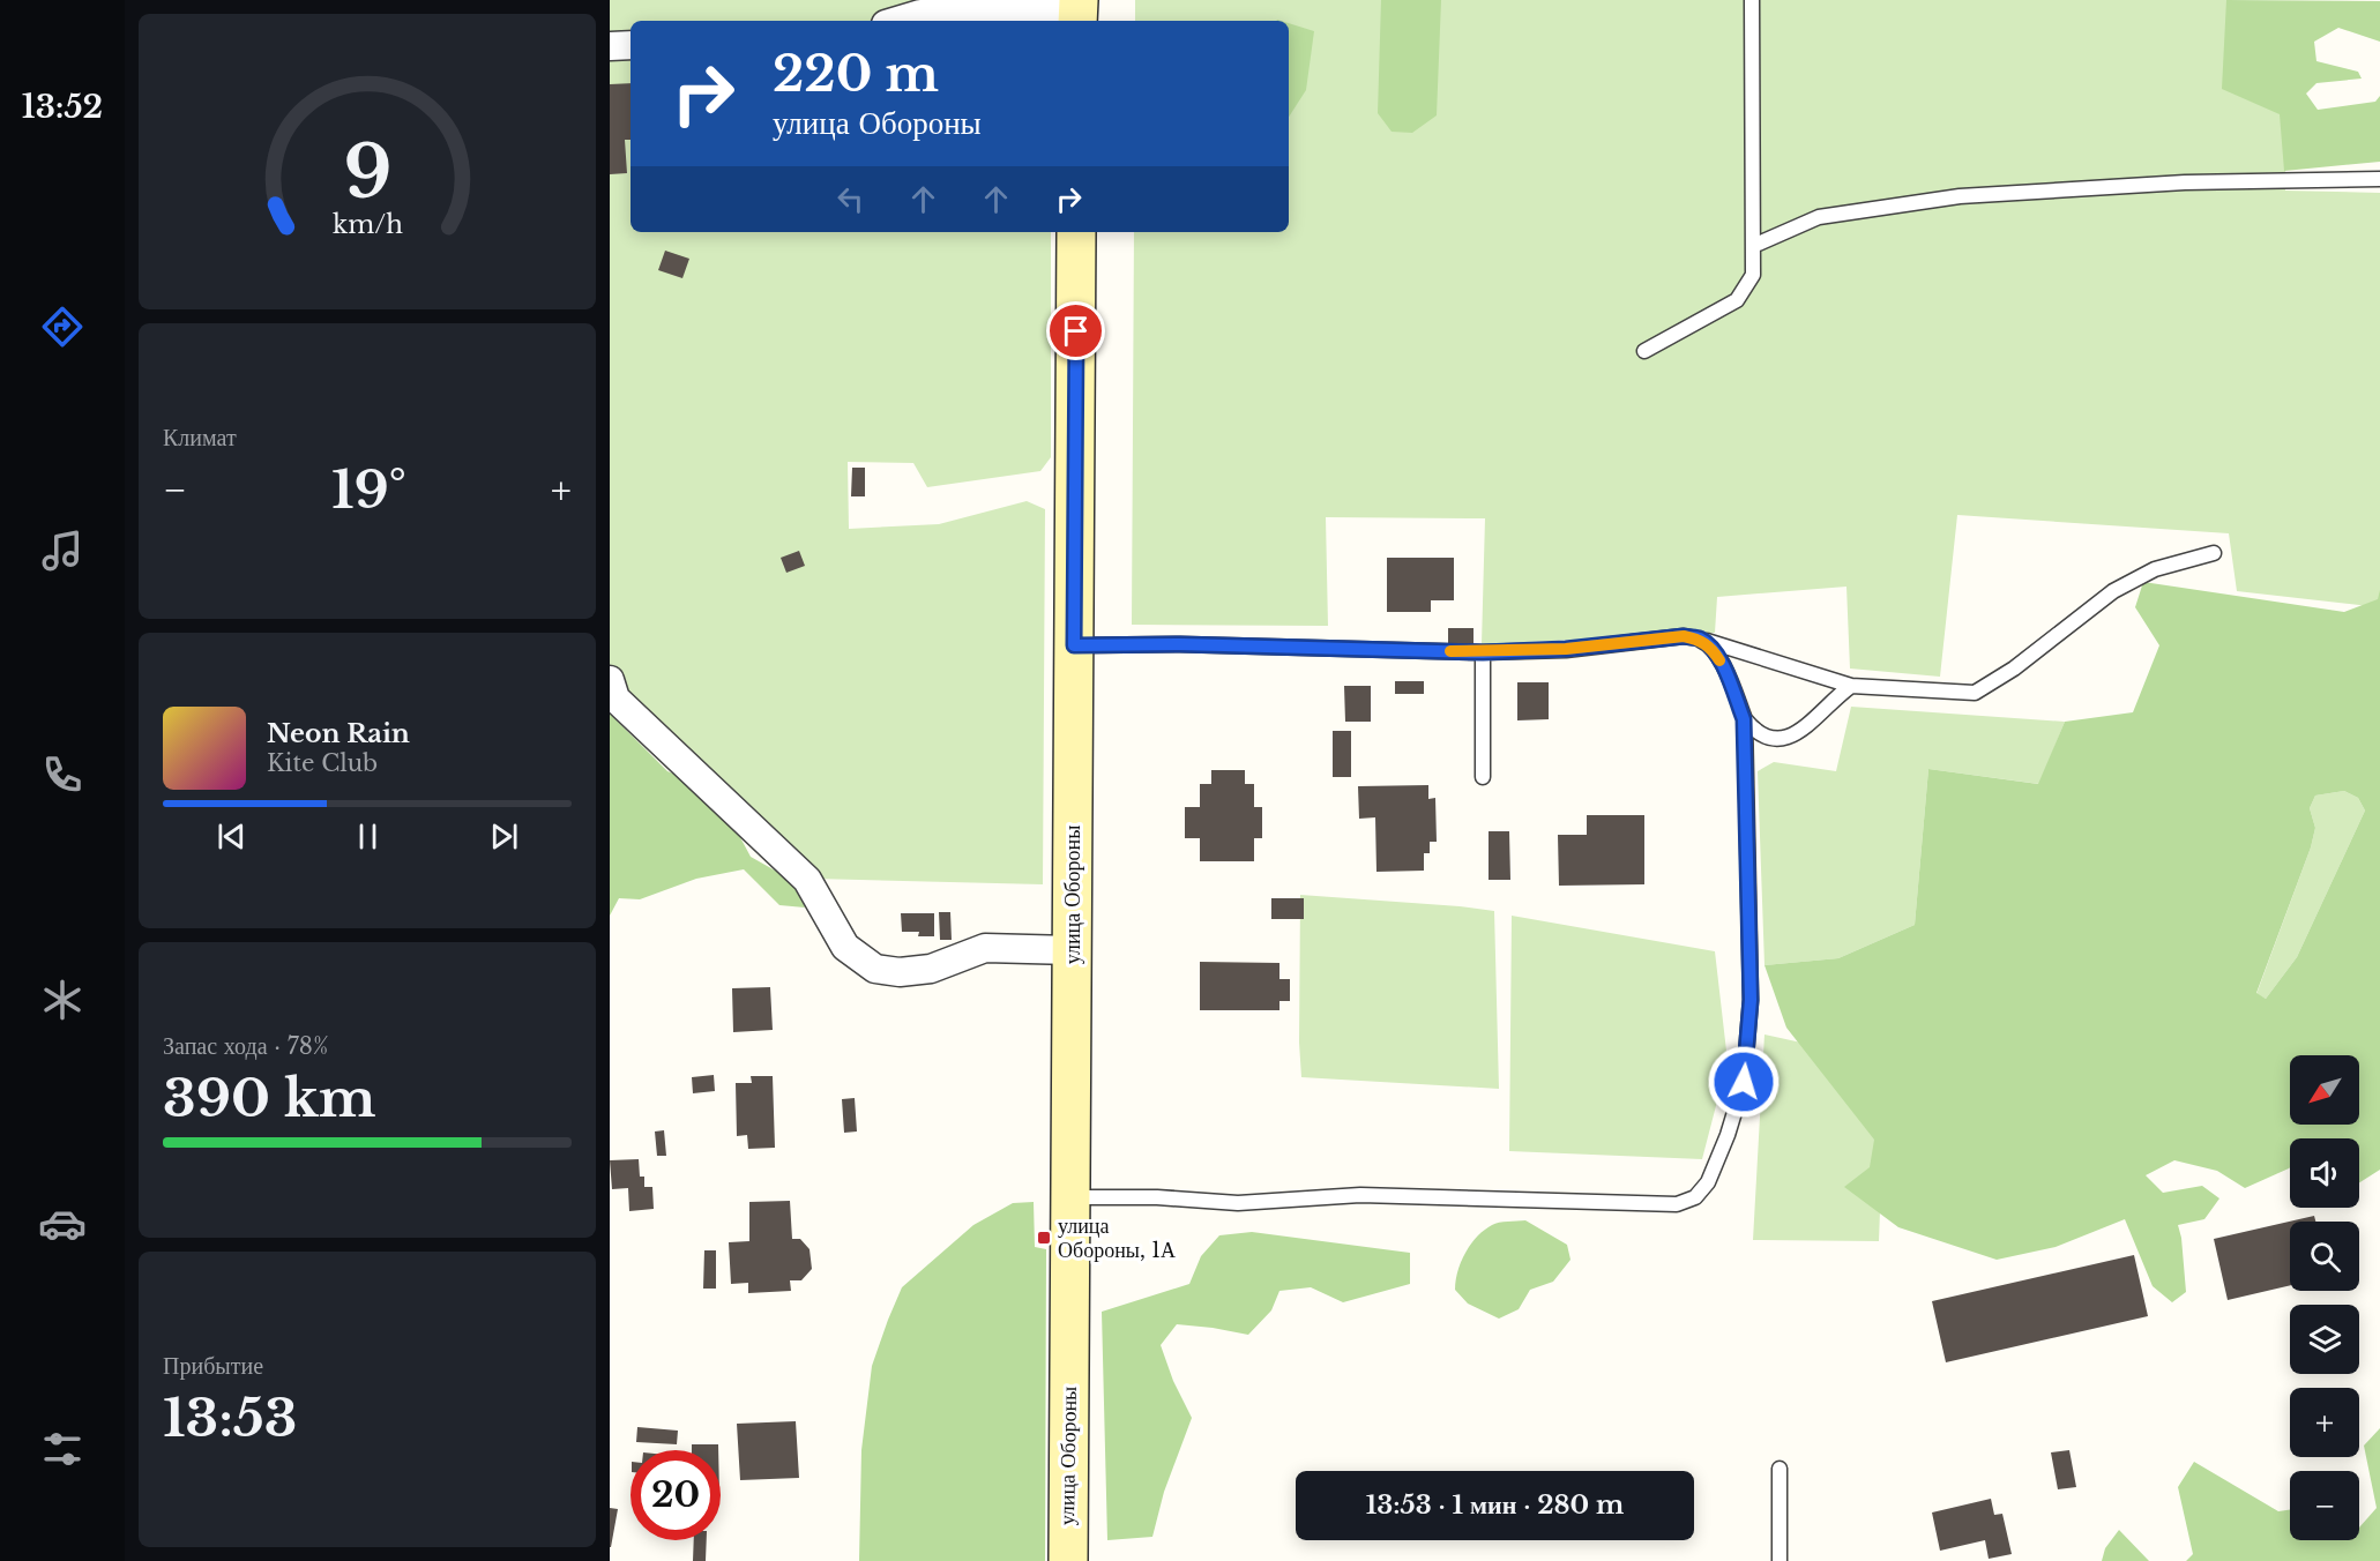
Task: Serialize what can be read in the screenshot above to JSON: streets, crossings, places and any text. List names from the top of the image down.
{
  "streets": {
    "street": ["улица Обороны"]
  },
  "places": {
    "transit": ["улица Обороны, 1А"]
  },
  "north": "bottom left",
  "page": {
    "tabs": "13:52",
    "turn": ["220 m", "улица Обороны"],
    "tile": [
      "Климат",
      ["Запас хода · 78%", "390 km"],
      ["Прибытие", "13:53"]
    ],
    "heat": ["−", "19°", "+"],
    "song": ["Neon Rain", "Kite Club"],
    "map_buttons": ["+", "−"],
    "limit": "20",
    "trip": "13:53 · 1 мин · 280 m",
    "gauge": ["9", "km/h"]
  }
}
